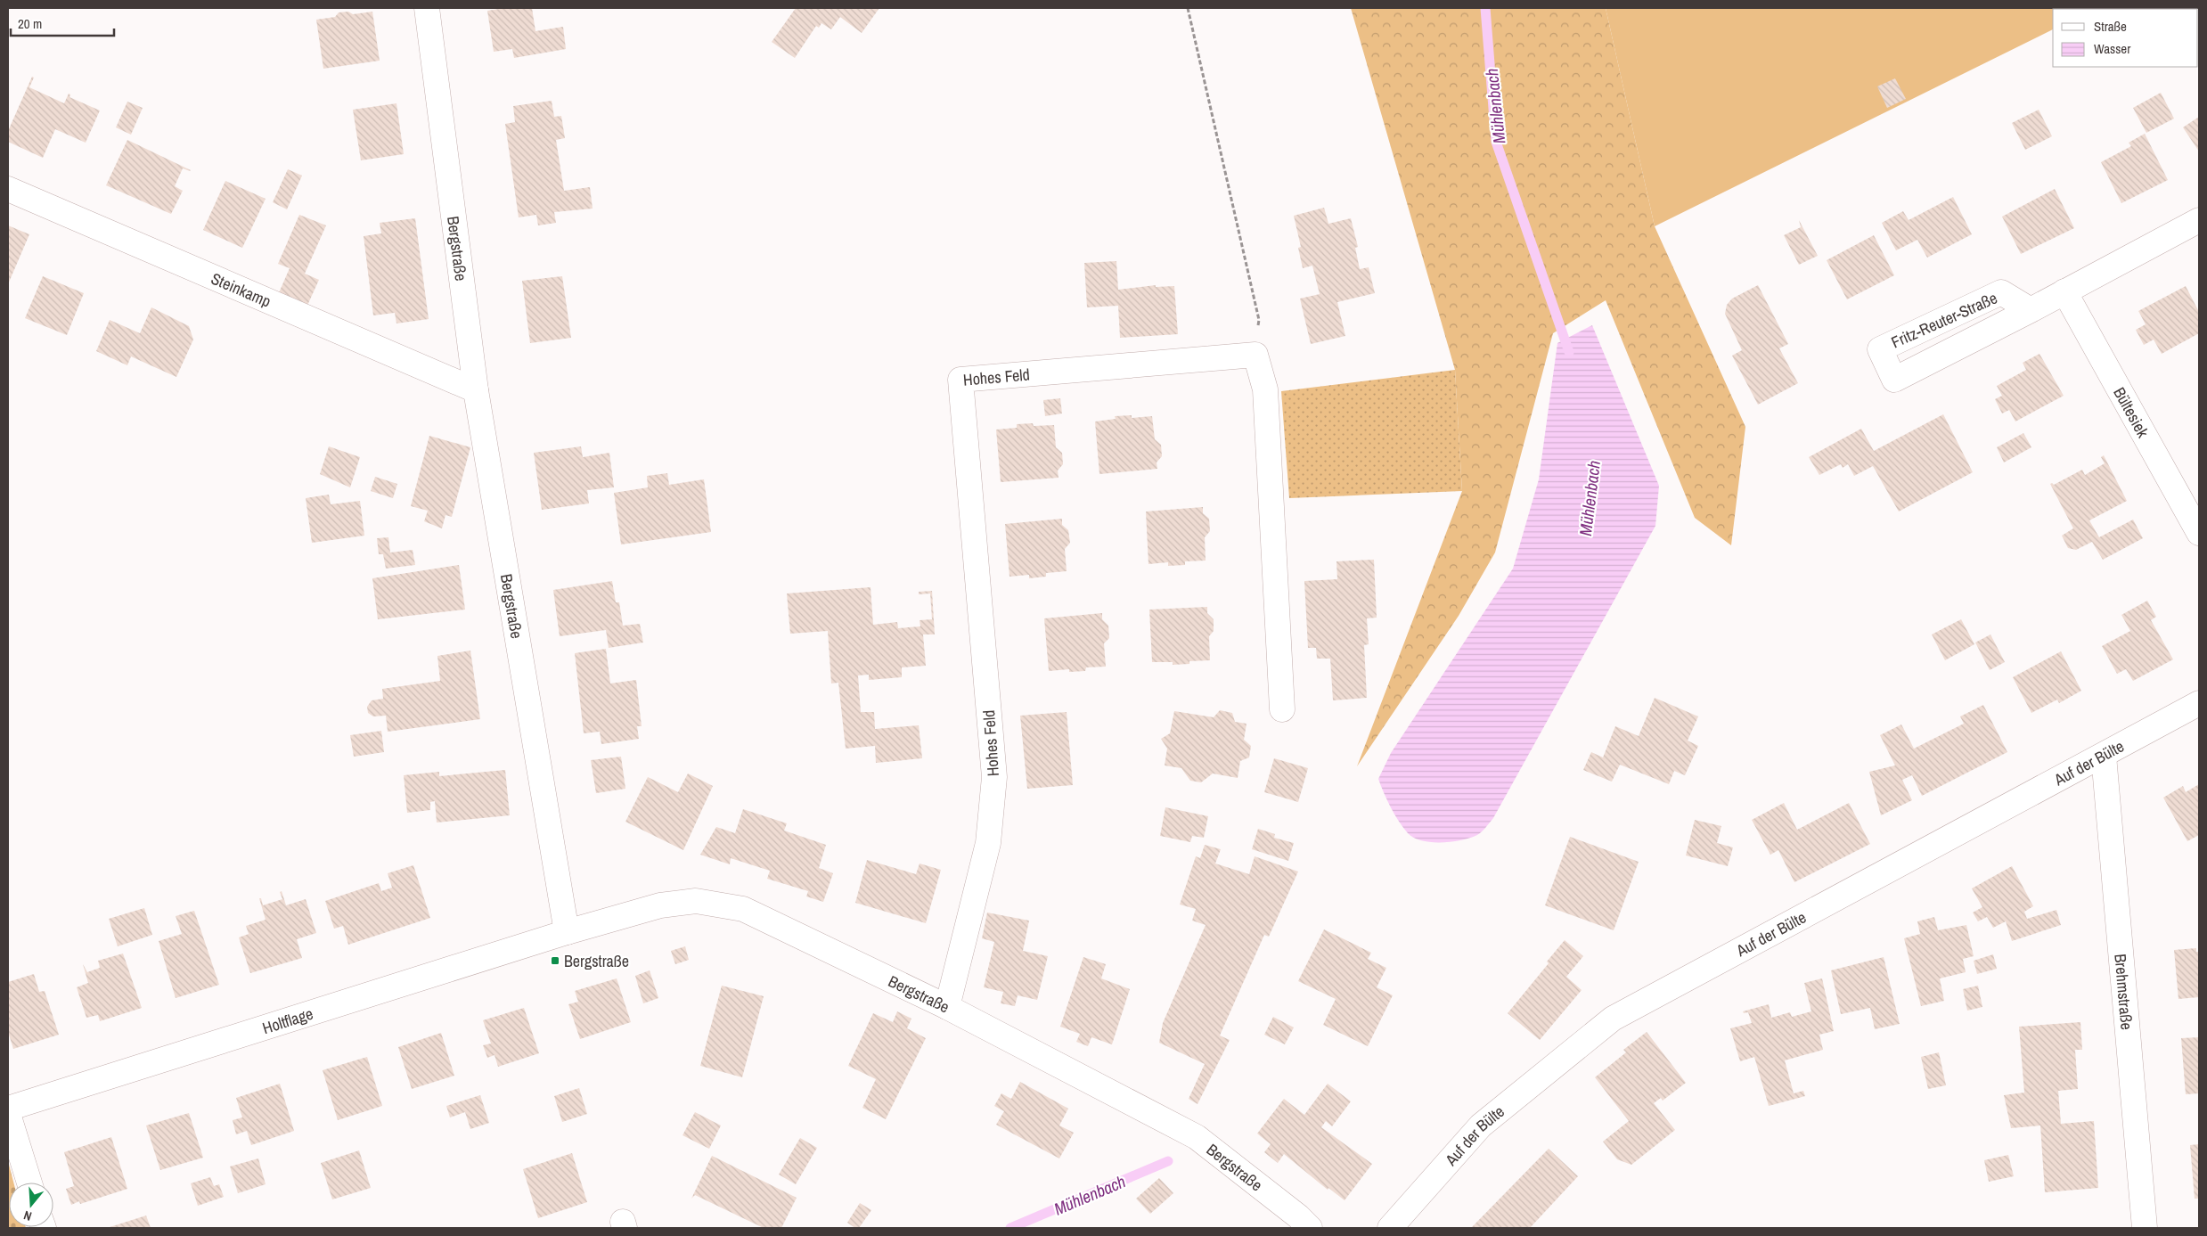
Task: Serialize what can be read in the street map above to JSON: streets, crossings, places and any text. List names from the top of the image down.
{
  "streets": {
    "street": [
      "Bergstraße",
      "Steinkamp",
      "Fritz-Reuter-Straße",
      "Hohes Feld",
      "Bültesiek",
      "Auf der Bülte",
      "Brehmstraße",
      "Holtflage"
    ]
  },
  "crossings": [
    ["Bergstraße", "Steinkamp"],
    ["Bergstraße", "Hohes Feld"],
    ["Bergstraße", "Holtflage"],
    ["Fritz-Reuter-Straße", "Bültesiek"],
    ["Auf der Bülte", "Brehmstraße"]
  ],
  "water": ["Mühlenbach"],
  "places": {
    "transit": ["Bergstraße"]
  },
  "legend": ["Straße", "Wasser"],
  "scale_bar": "20 m",
  "north": "bottom"
}
